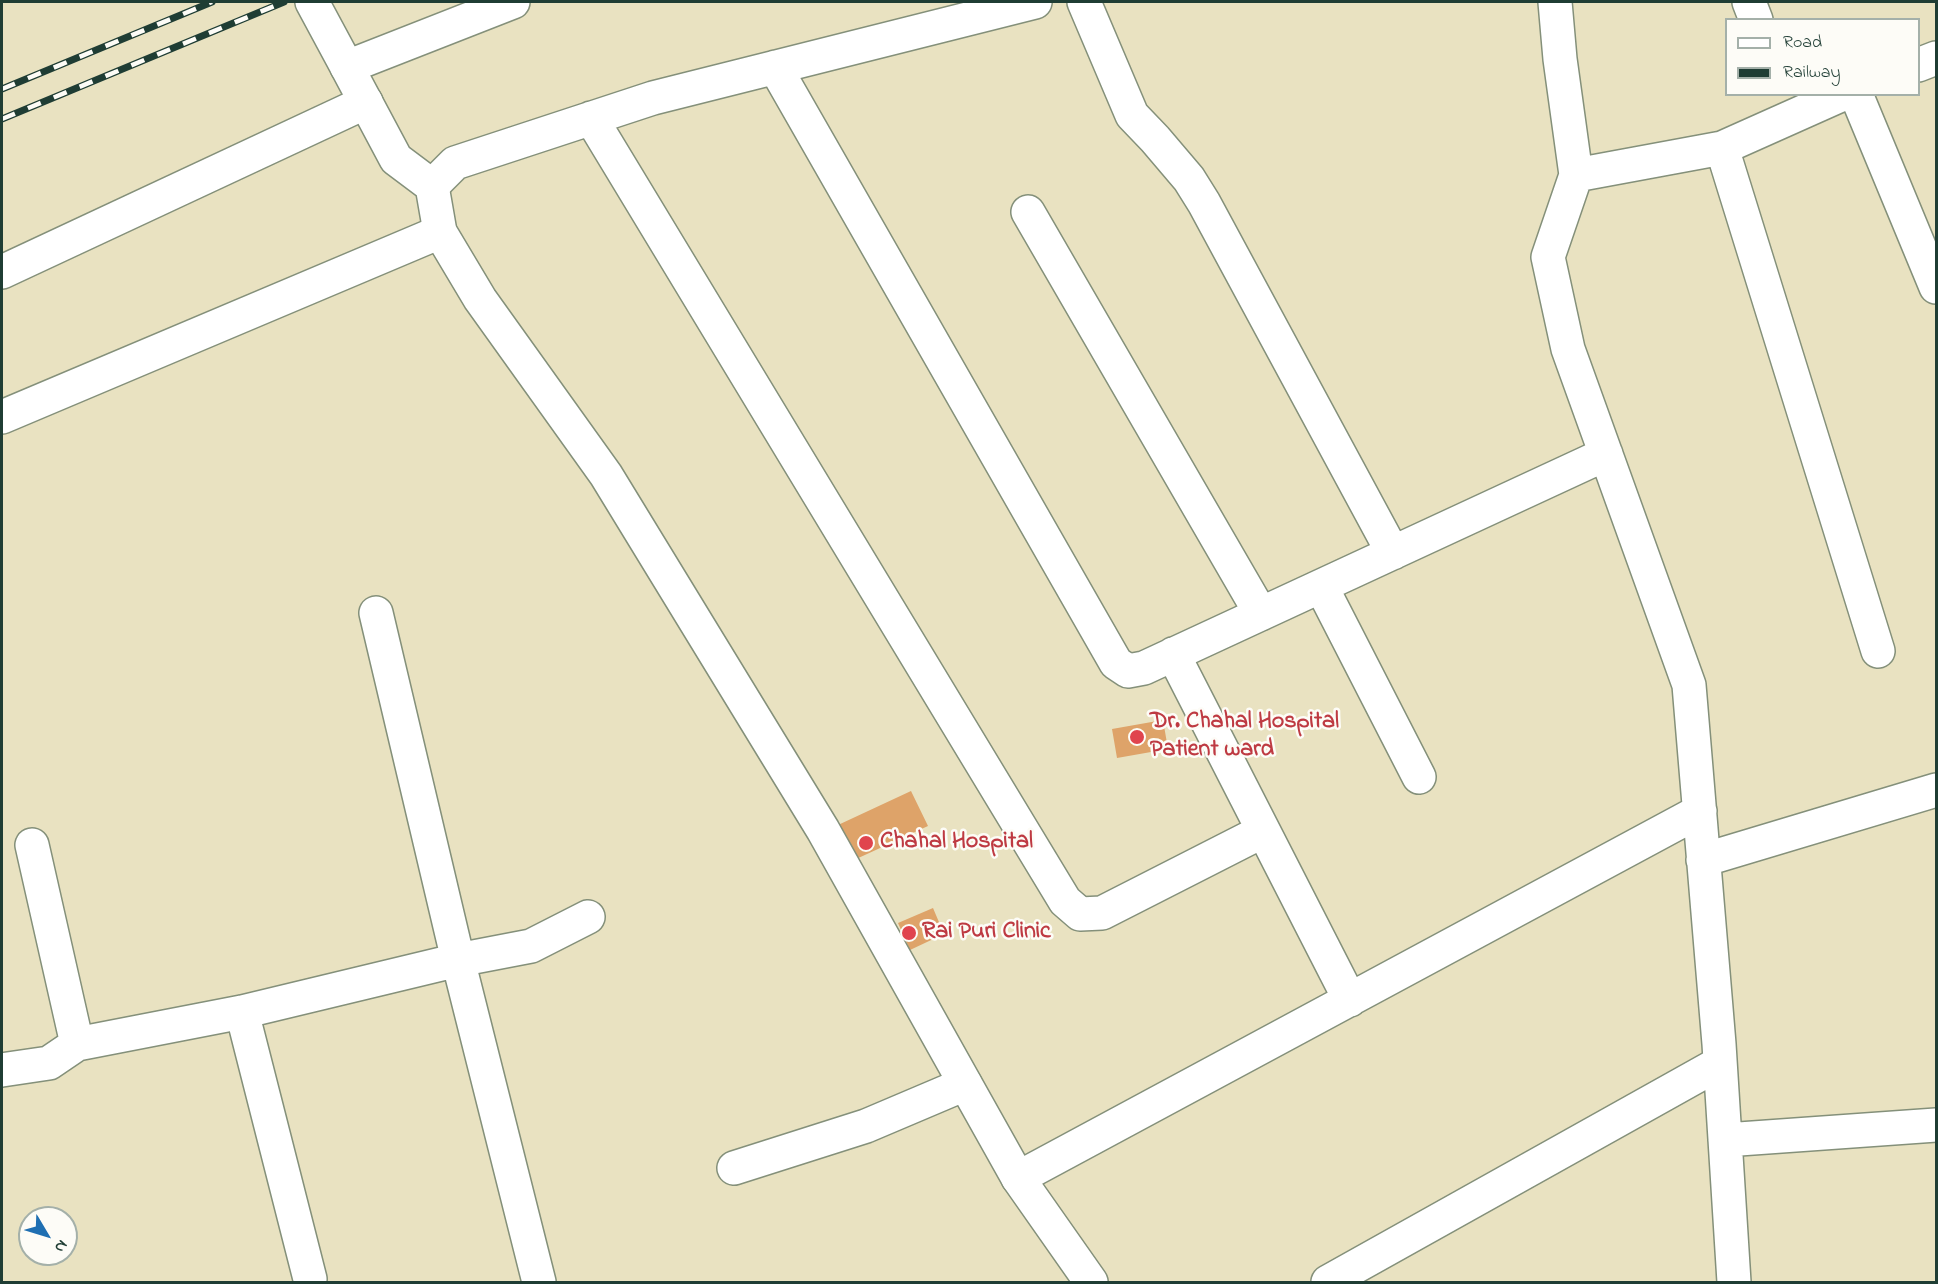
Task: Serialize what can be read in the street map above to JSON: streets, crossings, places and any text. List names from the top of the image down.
{
  "places": ["Dr. Chahal Hospital Patient ward", "Chahal Hospital", "Rai Puri Clinic"],
  "legend": ["Road", "Railway"],
  "north": "bottom right"
}
